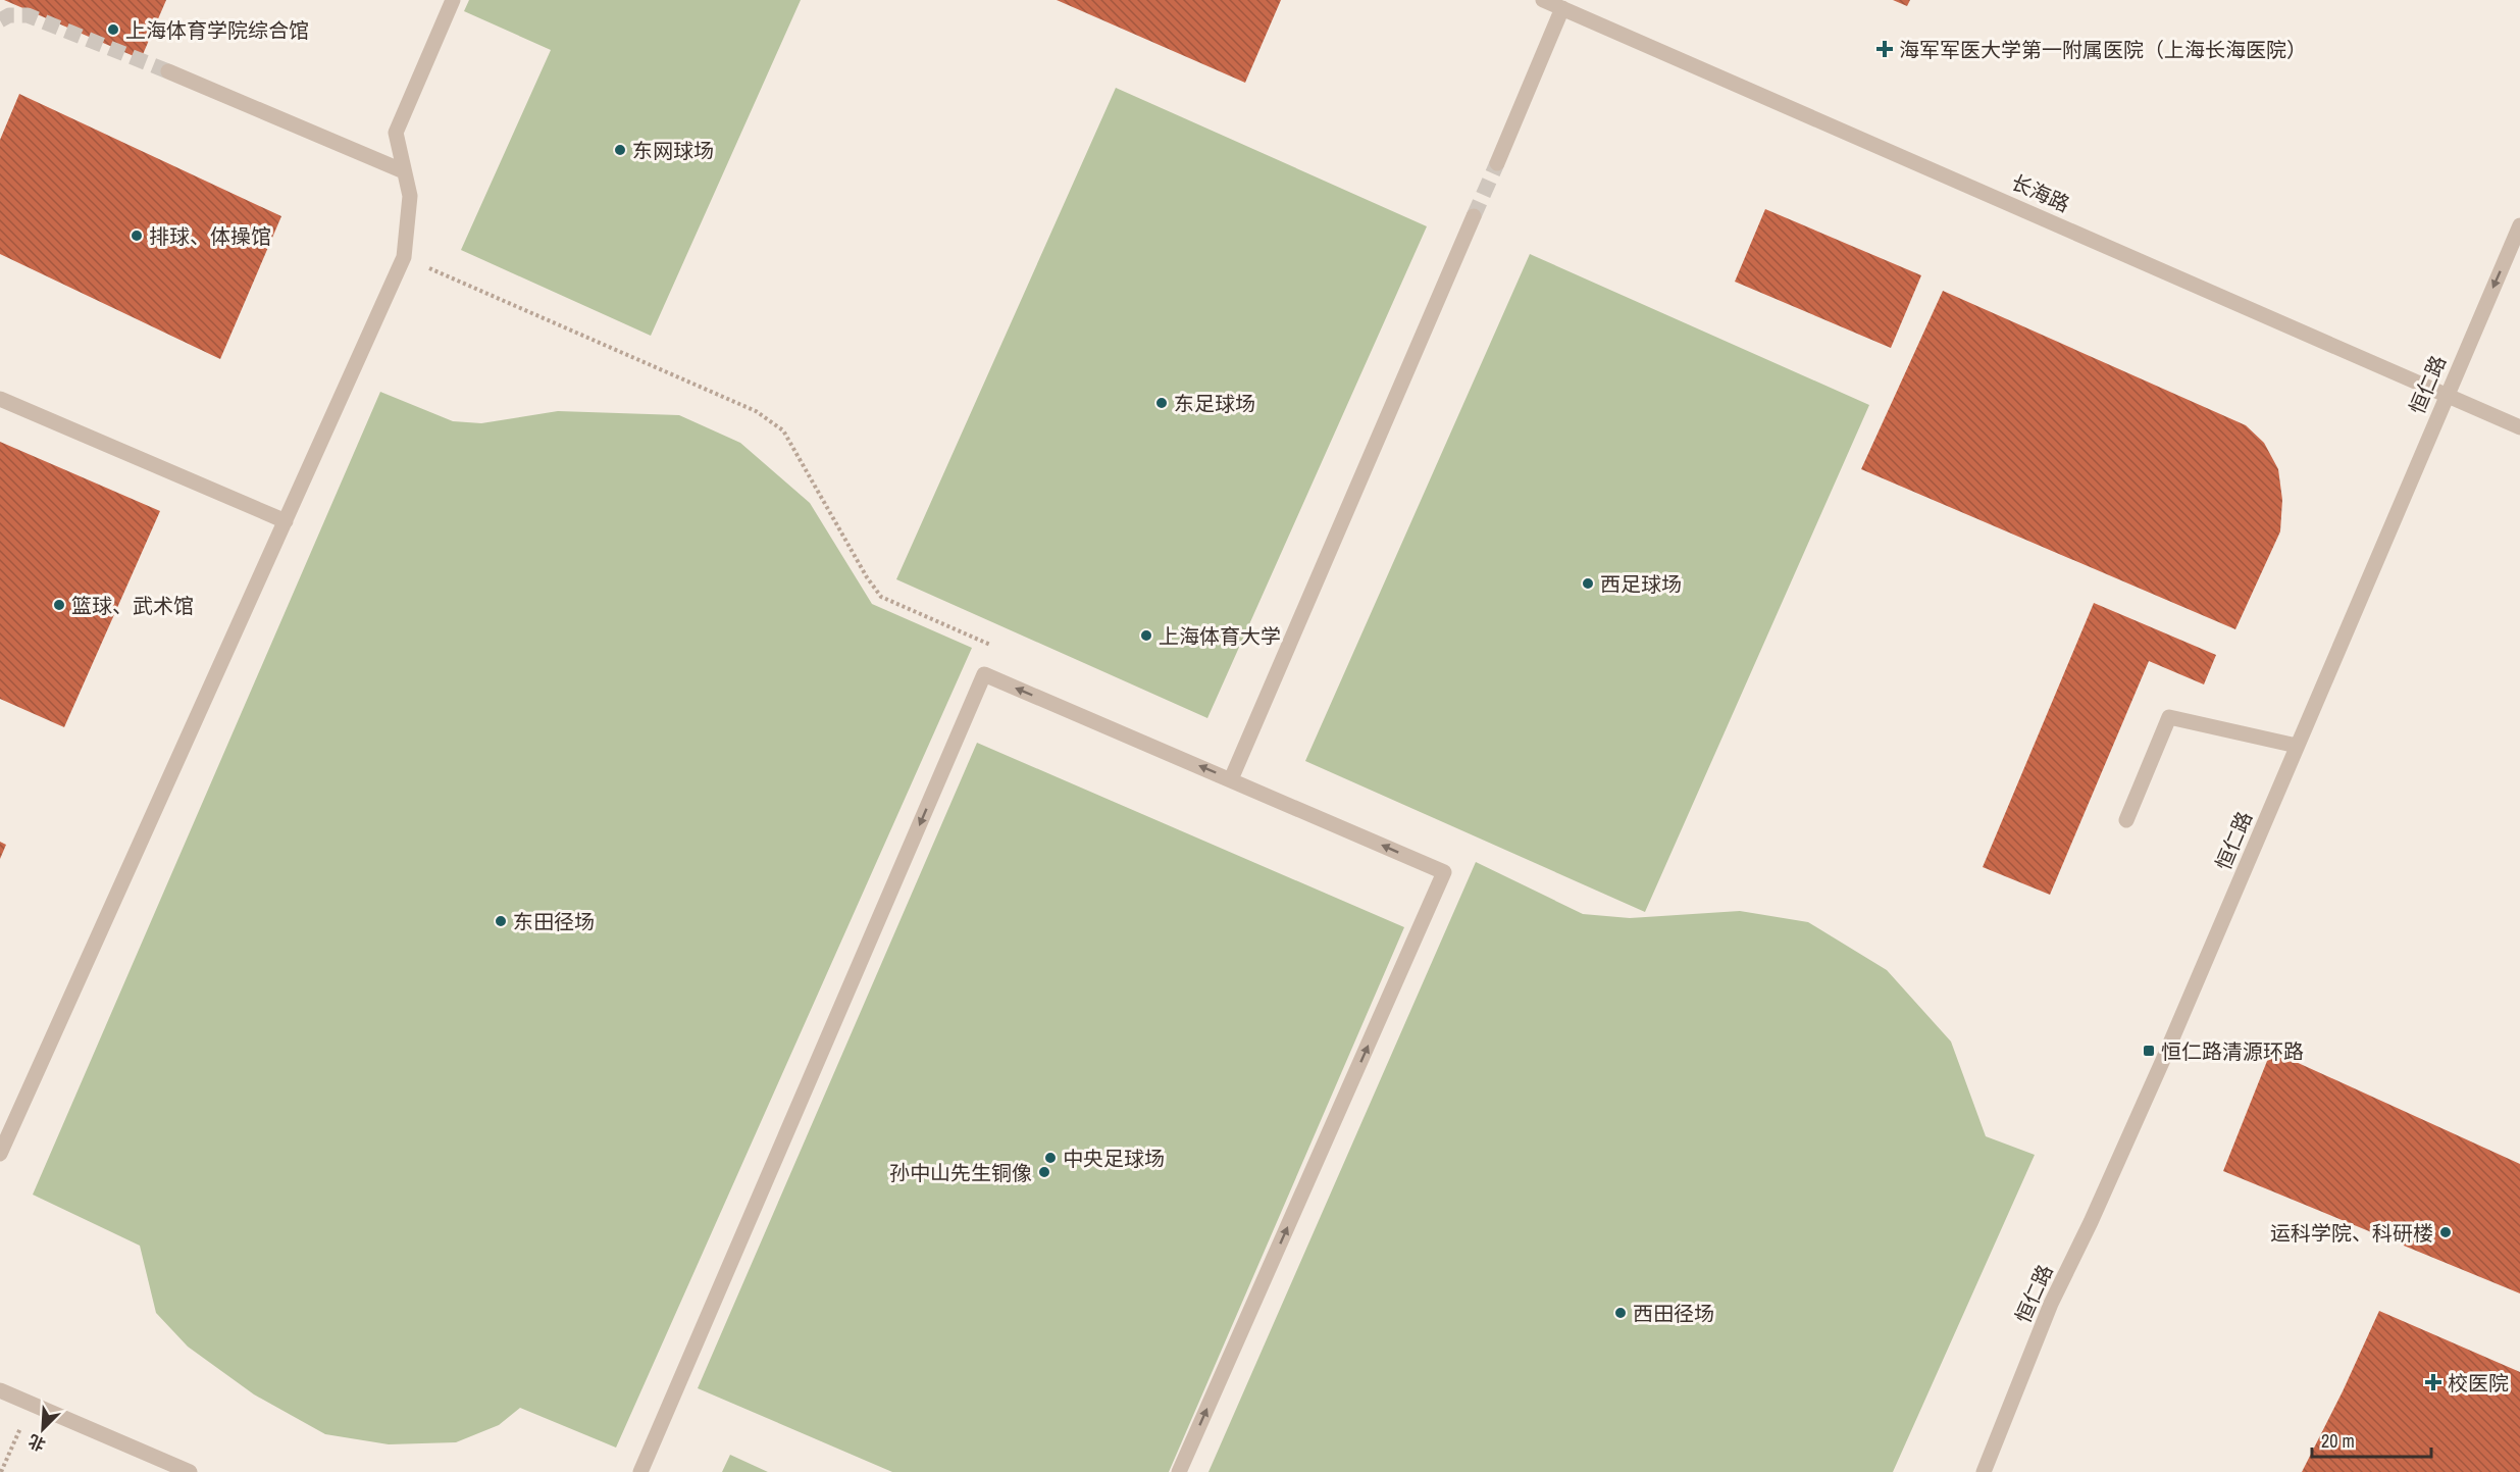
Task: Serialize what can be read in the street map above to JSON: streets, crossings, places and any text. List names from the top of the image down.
{
  "streets": {
    "street": ["长海路", "恒仁路"]
  },
  "crossings": [
    ["长海路", "恒仁路"]
  ],
  "places": {
    "other": [
      "上海体育学院综合馆",
      "东网球场",
      "排球、体操馆",
      "东足球场",
      "西足球场",
      "篮球、武术馆",
      "上海体育大学",
      "东田径场",
      "中央足球场",
      "孙中山先生铜像",
      "运科学院、科研楼",
      "西田径场"
    ],
    "health": ["海军军医大学第一附属医院（上海长海医院）", "校医院"],
    "transit": ["恒仁路清源环路"]
  },
  "scale_bar": "20 m",
  "north": "bottom left"
}
